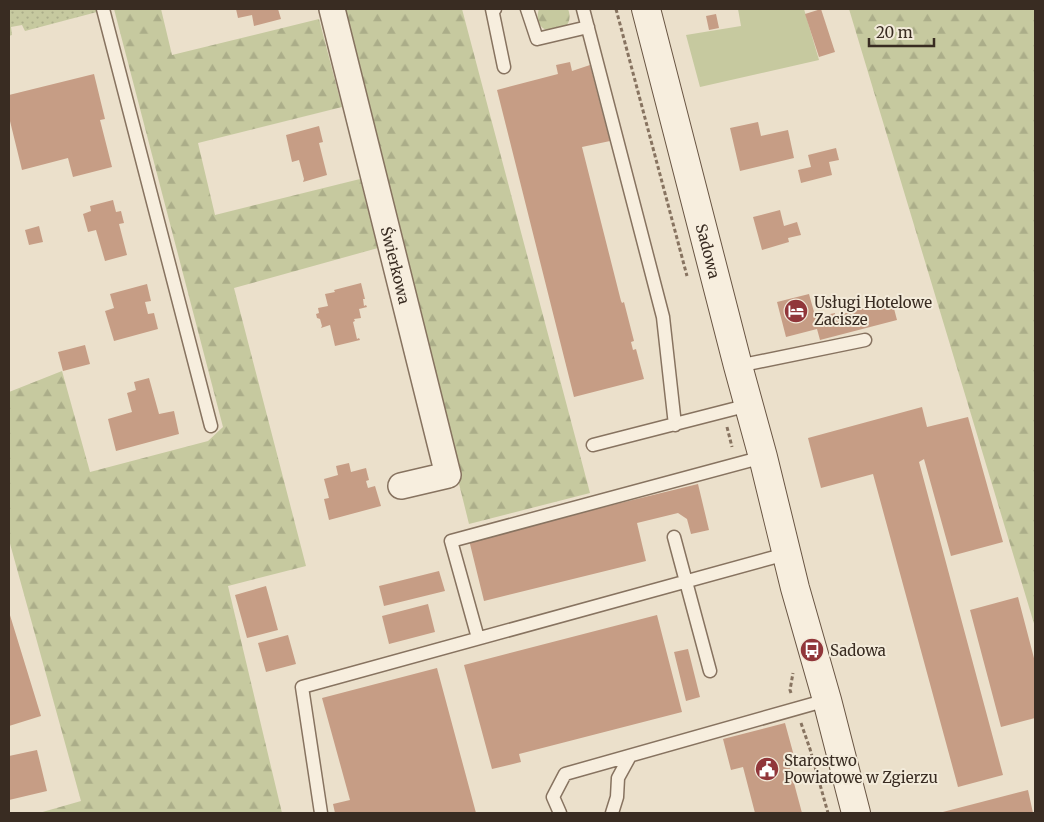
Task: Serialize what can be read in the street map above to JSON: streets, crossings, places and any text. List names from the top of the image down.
{
  "streets": {
    "street": ["Sadowa", "Świerkowa"]
  },
  "places": {
    "hotel": ["Usługi Hotelowe Zacisze"],
    "bus stop": ["Sadowa"],
    "public building": ["Starostwo Powiatowe w Zgierzu"]
  },
  "scale_bar": "20 m"
}
